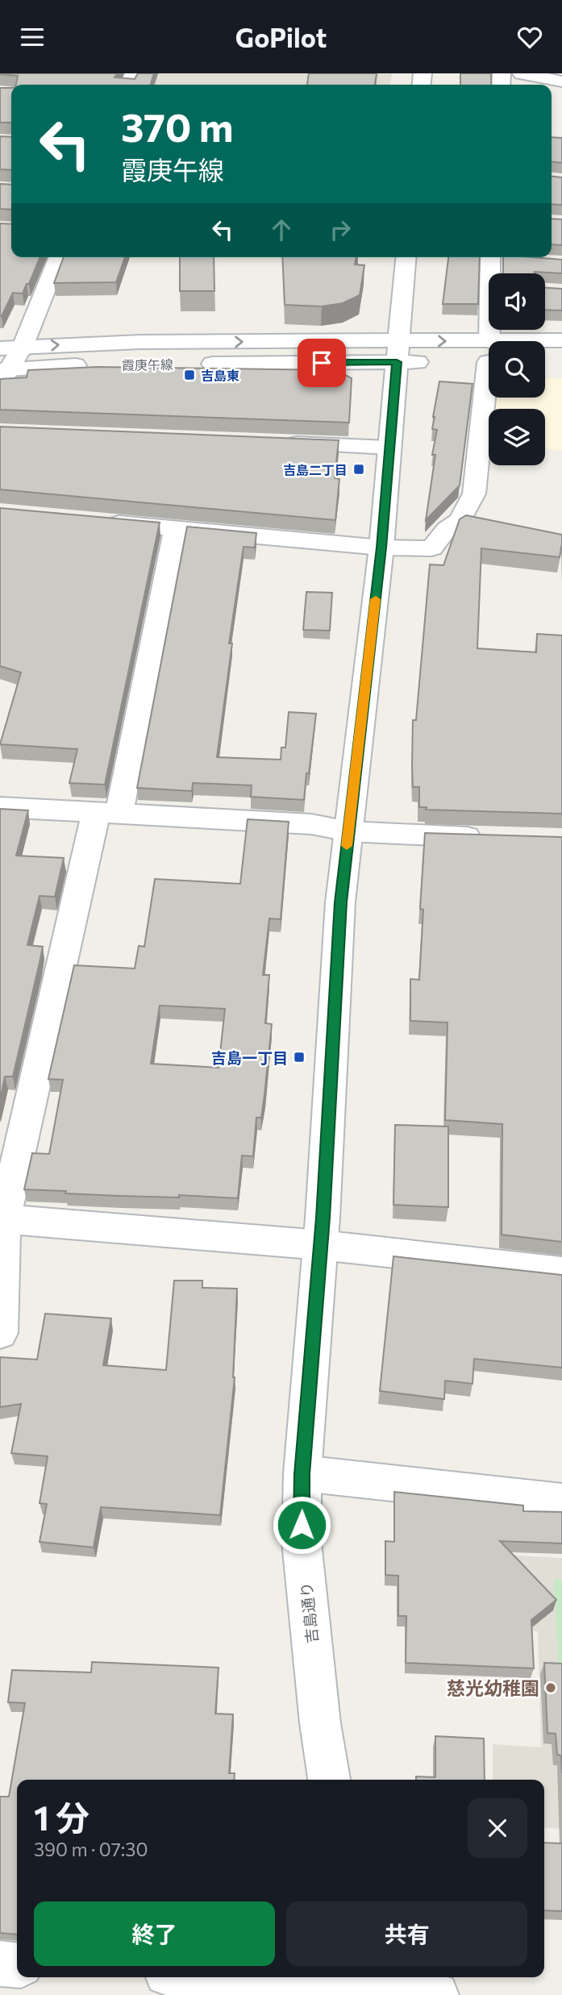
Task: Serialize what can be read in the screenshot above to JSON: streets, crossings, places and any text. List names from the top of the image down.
{
  "streets": {
    "street": ["霞庚午線", "吉島通り"]
  },
  "crossings": [
    ["霞庚午線", "吉島通り"]
  ],
  "places": {
    "transit": ["吉島東", "吉島二丁目", "吉島一丁目"],
    "other": ["慈光幼稚園"]
  },
  "page": {
    "header": "GoPilot",
    "turn": ["370 m", "霞庚午線"],
    "heading": ["1 分", "390 m · 07:30"],
    "buttons": ["終了", "共有"]
  }
}
